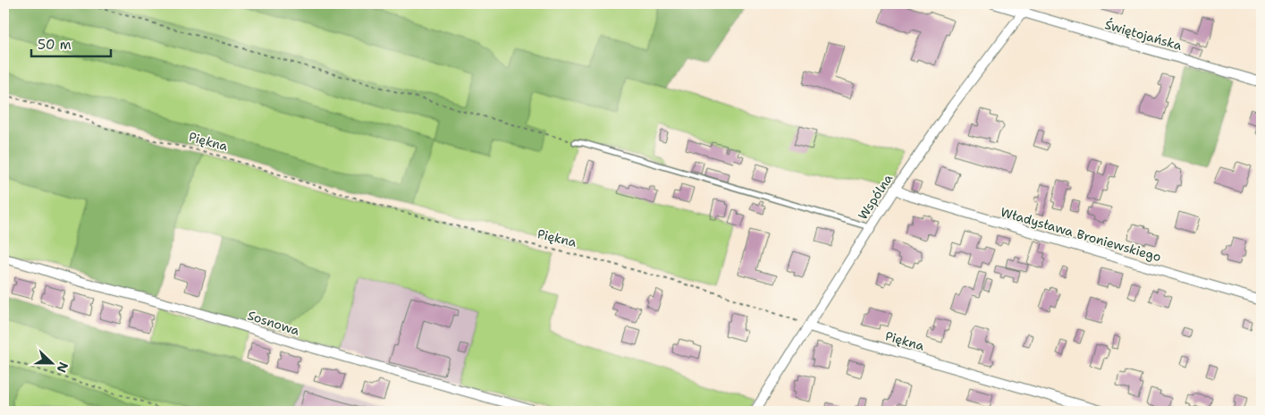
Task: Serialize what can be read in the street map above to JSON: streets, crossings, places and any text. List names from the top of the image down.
{
  "streets": {
    "street": [
      "Świętojańska",
      "Piękna",
      "Wspólna",
      "Władysława Broniewskiego",
      "Sosnowa"
    ]
  },
  "crossings": [
    ["Świętojańska", "Wspólna"],
    ["Piękna", "Wspólna"],
    ["Wspólna", "Władysława Broniewskiego"]
  ],
  "scale_bar": "50 m",
  "north": "right"
}
